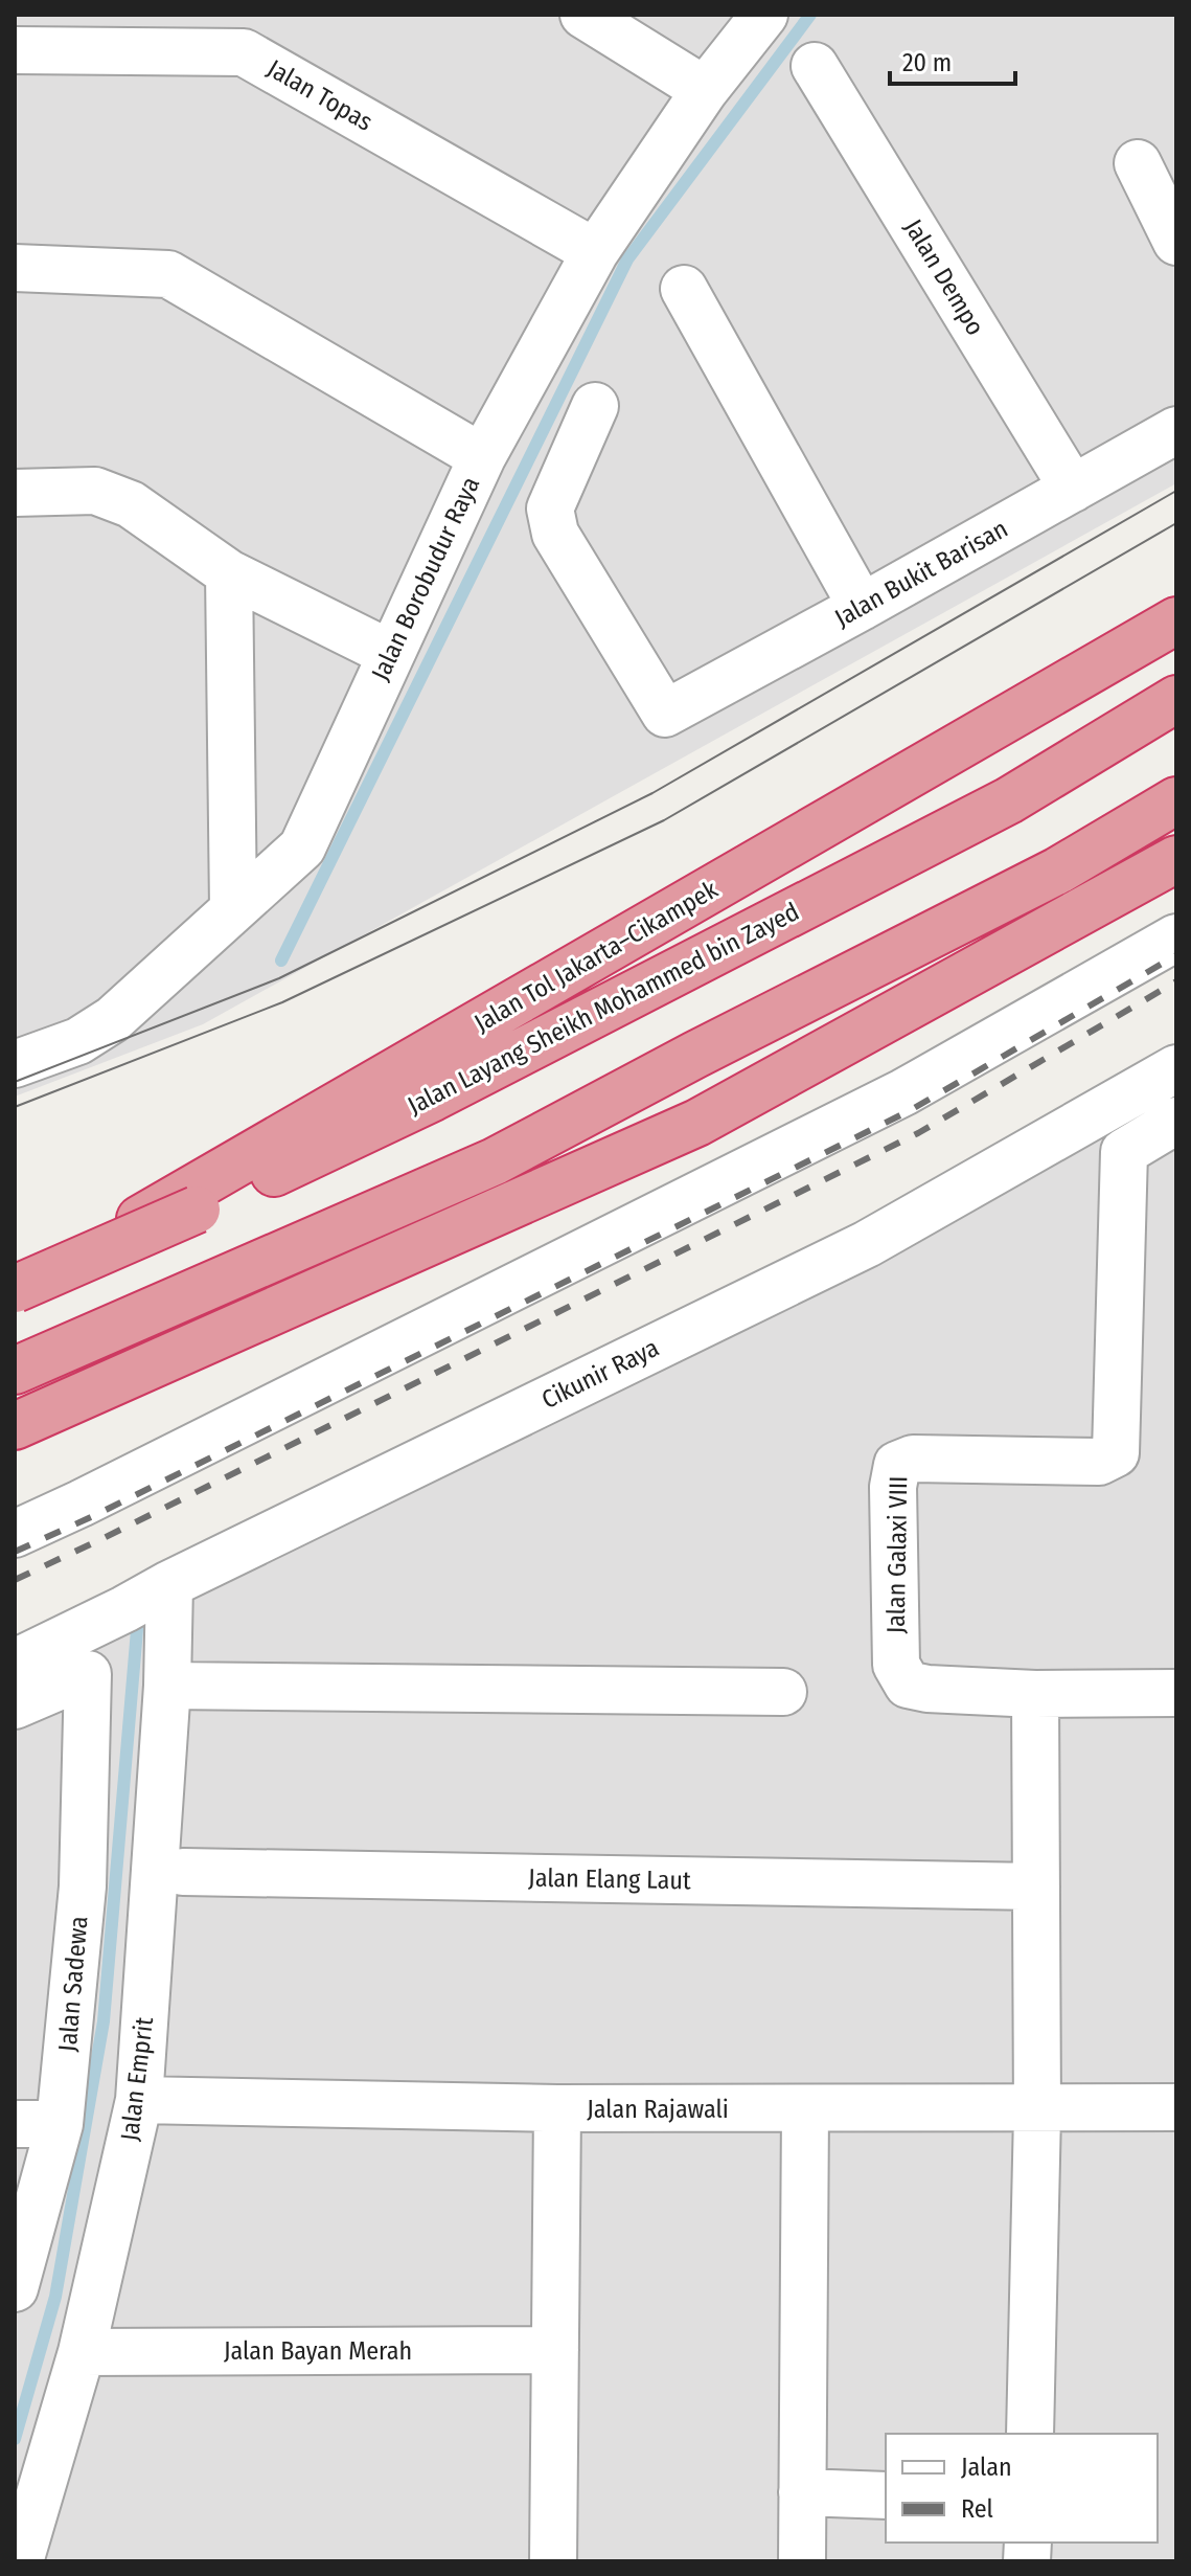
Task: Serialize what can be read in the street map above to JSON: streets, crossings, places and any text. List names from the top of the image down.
{
  "streets": {
    "highway": ["Jalan Tol Jakarta–Cikampek", "Jalan Layang Sheikh Mohammed bin Zayed"],
    "street": [
      "Jalan Topas",
      "Jalan Dempo",
      "Jalan Bukit Barisan",
      "Jalan Borobudur Raya",
      "Cikunir Raya",
      "Jalan Galaxi VIII",
      "Jalan Elang Laut",
      "Jalan Sadewa",
      "Jalan Emprit",
      "Jalan Rajawali",
      "Jalan Bayan Merah"
    ]
  },
  "crossings": [
    ["Jalan Topas", "Jalan Borobudur Raya"],
    ["Jalan Dempo", "Jalan Bukit Barisan"],
    ["Jalan Tol Jakarta–Cikampek", "Jalan Layang Sheikh Mohammed bin Zayed"],
    ["Cikunir Raya", "Jalan Emprit"],
    ["Jalan Emprit", "Jalan Rajawali"],
    ["Jalan Emprit", "Jalan Bayan Merah"]
  ],
  "legend": ["Jalan", "Rel"],
  "scale_bar": "20 m"
}
